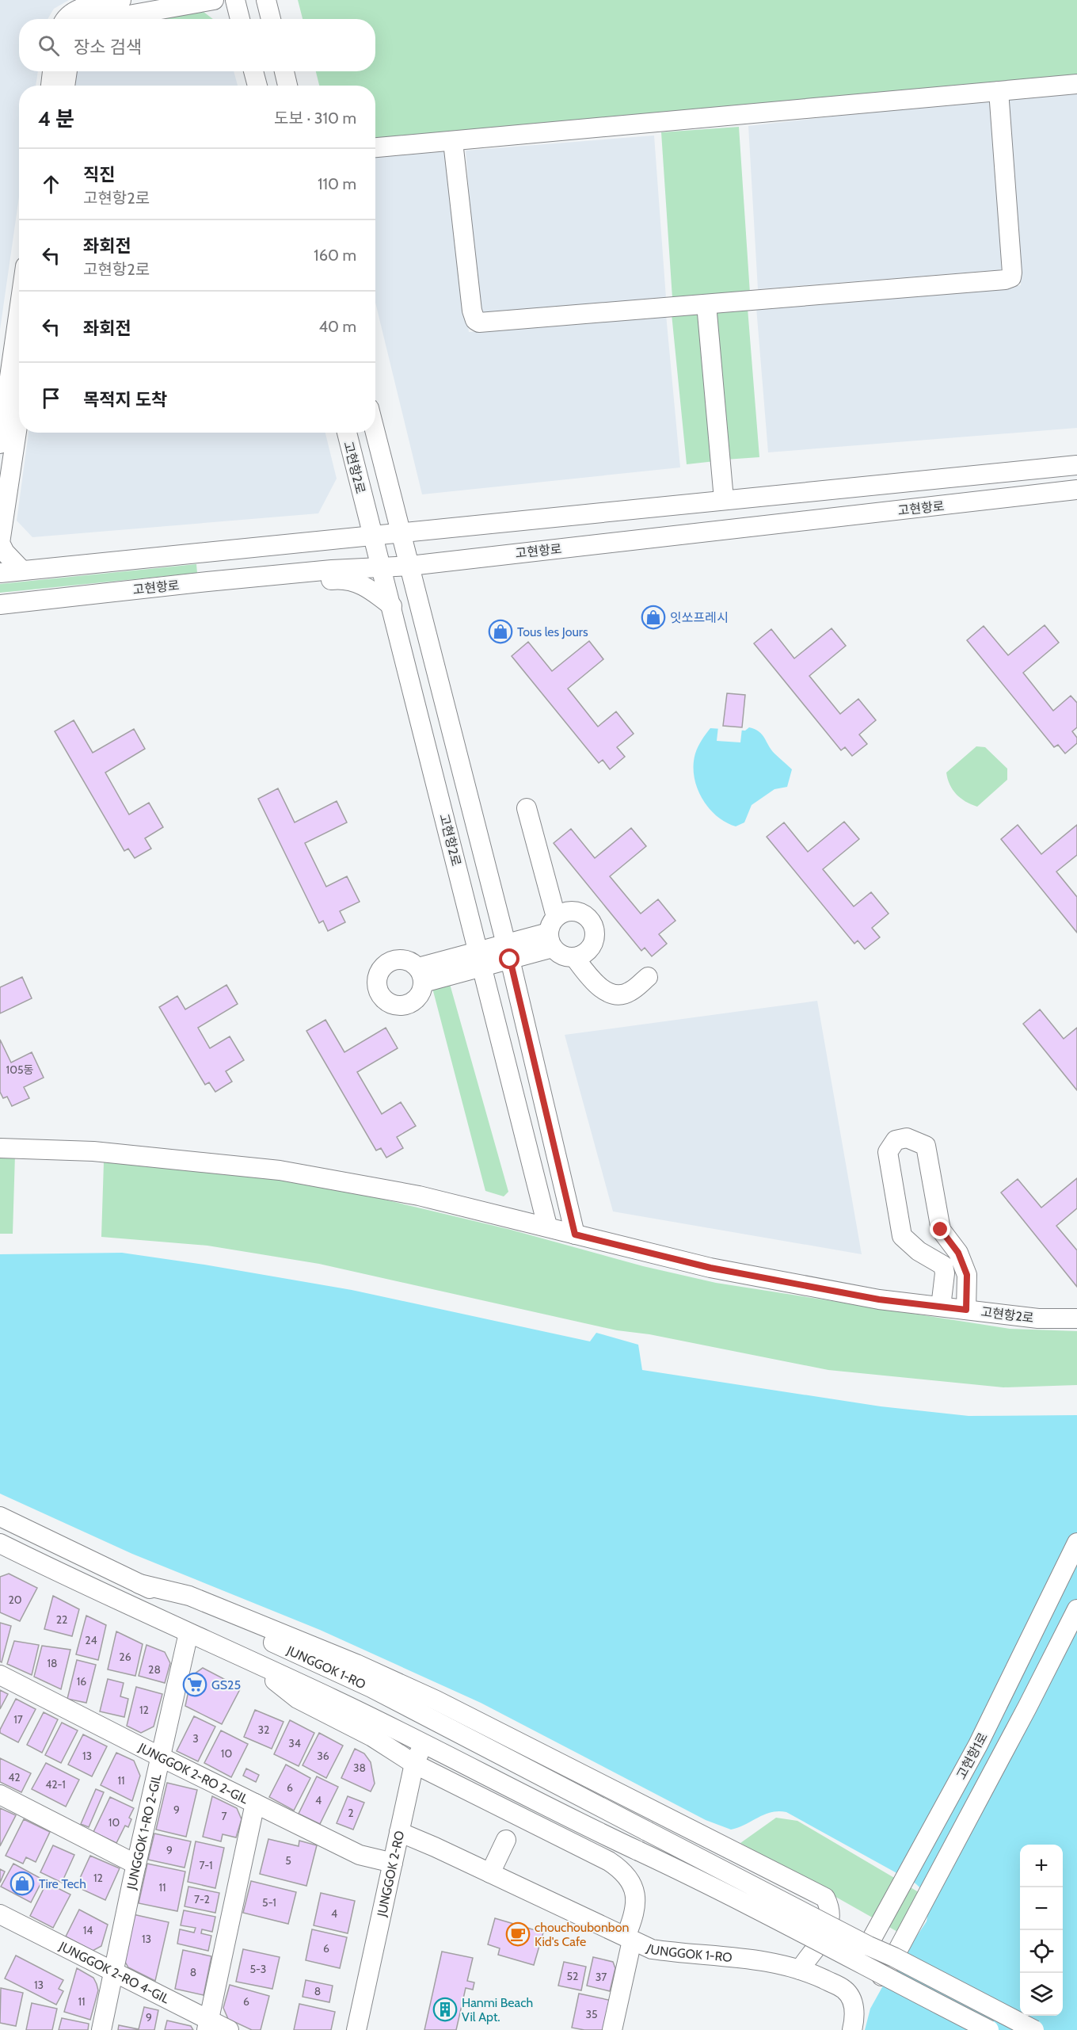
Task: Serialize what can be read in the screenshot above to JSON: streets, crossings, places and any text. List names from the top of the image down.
{
  "streets": {
    "street": [
      "고현항2로",
      "고현항로",
      "JUNGGOK 1-RO",
      "고현항1로",
      "JUNGGOK 2-RO 2-GIL",
      "JUNGGOK 1-RO 2-GIL",
      "JUNGGOK 2-RO",
      "JUNGGOK 2-RO 4-GIL"
    ]
  },
  "crossings": [
    ["고현항2로", "고현항로"],
    ["JUNGGOK 1-RO", "고현항1로"],
    ["JUNGGOK 1-RO", "JUNGGOK 1-RO 2-GIL"],
    ["JUNGGOK 1-RO", "JUNGGOK 2-RO"],
    ["JUNGGOK 2-RO 2-GIL", "JUNGGOK 1-RO 2-GIL"],
    ["JUNGGOK 2-RO 2-GIL", "JUNGGOK 2-RO"],
    ["JUNGGOK 1-RO 2-GIL", "JUNGGOK 2-RO 4-GIL"]
  ],
  "places": {
    "shop": ["잇쏘프레시", "Tous les Jours", "Tire Tech"],
    "supermarket": ["GS25"],
    "cafe": ["chouchoubonbon Kid's Cafe"],
    "building": ["Hanmi Beach Vil Apt."]
  },
  "house_numbers": [
    "105동",
    "20",
    "22",
    "24",
    "26",
    "18",
    "28",
    "16",
    "12",
    "17",
    "32",
    "3",
    "34",
    "10",
    "13",
    "36",
    "38",
    "42",
    "11",
    "42-1",
    "6",
    "4",
    "9",
    "2",
    "7",
    "10",
    "9",
    "5",
    "7-1",
    "12",
    "11",
    "7-2",
    "5-1",
    "4",
    "14",
    "13",
    "6",
    "5-3",
    "8",
    "52",
    "37",
    "13",
    "8",
    "11",
    "6",
    "35",
    "9"
  ],
  "page": {
    "search": "장소 검색",
    "heading": ["4 분", "도보 · 310 m"],
    "list": [
      ["직진", "고현항2로", "110 m"],
      ["좌회전", "고현항2로", "160 m"],
      ["좌회전", "40 m"],
      "목적지 도착"
    ],
    "map_buttons": ["+", "−"]
  }
}
